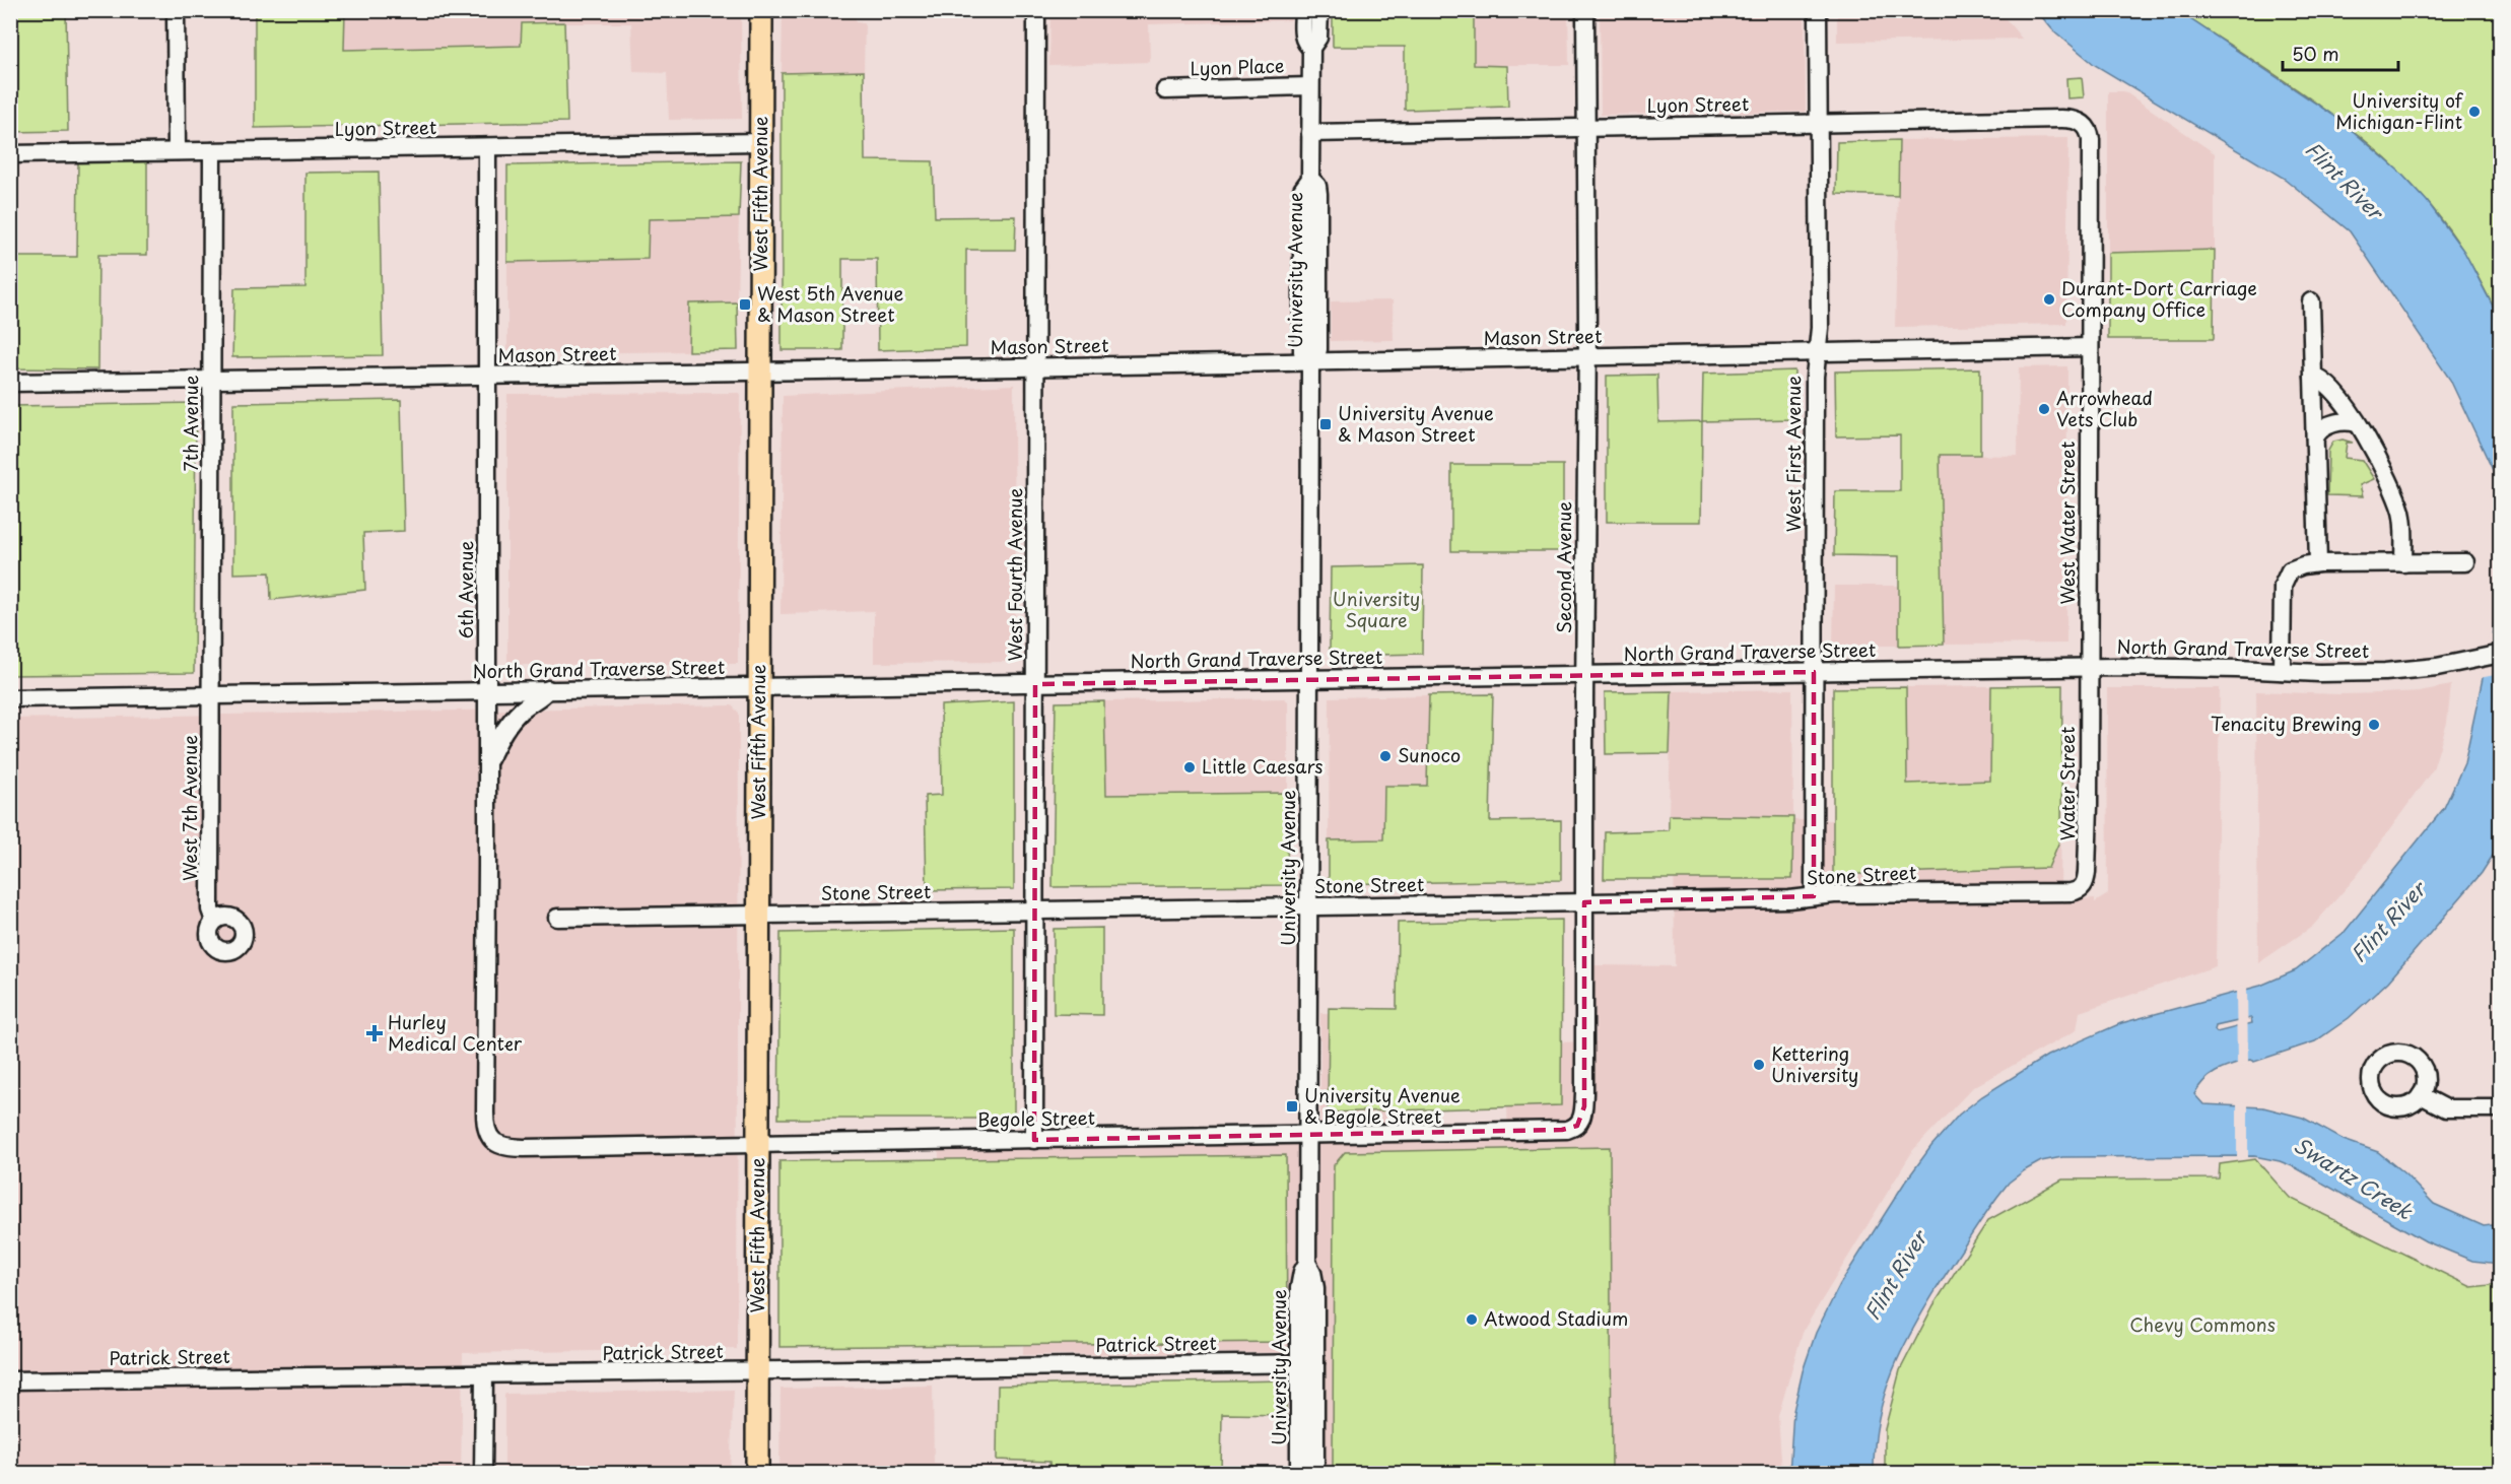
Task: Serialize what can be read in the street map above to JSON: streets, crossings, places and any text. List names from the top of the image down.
{
  "streets": {
    "main road": ["West Fifth Avenue"],
    "street": [
      "Lyon Place",
      "Lyon Street",
      "University Avenue",
      "Mason Street",
      "7th Avenue",
      "West First Avenue",
      "West Water Street",
      "Second Avenue",
      "West Fourth Avenue",
      "6th Avenue",
      "North Grand Traverse Street",
      "Water Street",
      "West 7th Avenue",
      "Stone Street",
      "Begole Street",
      "Patrick Street"
    ]
  },
  "crossings": [
    ["Lyon Place", "University Avenue"],
    ["Lyon Street", "West Fifth Avenue"],
    ["Lyon Street", "University Avenue"],
    ["Lyon Street", "7th Avenue"],
    ["Lyon Street", "West First Avenue"],
    ["Lyon Street", "West Water Street"],
    ["Lyon Street", "Second Avenue"],
    ["Lyon Street", "6th Avenue"],
    ["West Fifth Avenue", "Mason Street"],
    ["West Fifth Avenue", "North Grand Traverse Street"],
    ["West Fifth Avenue", "Stone Street"],
    ["West Fifth Avenue", "Begole Street"],
    ["West Fifth Avenue", "Patrick Street"],
    ["University Avenue", "Mason Street"],
    ["University Avenue", "North Grand Traverse Street"],
    ["University Avenue", "Stone Street"],
    ["University Avenue", "Begole Street"],
    ["University Avenue", "Patrick Street"],
    ["Mason Street", "7th Avenue"],
    ["Mason Street", "West First Avenue"],
    ["Mason Street", "West Water Street"],
    ["Mason Street", "Second Avenue"],
    ["Mason Street", "West Fourth Avenue"],
    ["Mason Street", "6th Avenue"],
    ["7th Avenue", "North Grand Traverse Street"],
    ["7th Avenue", "West 7th Avenue"],
    ["West First Avenue", "North Grand Traverse Street"],
    ["West First Avenue", "Stone Street"],
    ["West Water Street", "North Grand Traverse Street"],
    ["West Water Street", "Water Street"],
    ["Second Avenue", "North Grand Traverse Street"],
    ["Second Avenue", "Stone Street"],
    ["Second Avenue", "Begole Street"],
    ["West Fourth Avenue", "North Grand Traverse Street"],
    ["West Fourth Avenue", "Stone Street"],
    ["West Fourth Avenue", "Begole Street"],
    ["6th Avenue", "North Grand Traverse Street"],
    ["6th Avenue", "Begole Street"],
    ["North Grand Traverse Street", "Water Street"],
    ["North Grand Traverse Street", "West 7th Avenue"],
    ["Water Street", "Stone Street"]
  ],
  "water": ["Flint River", "Swartz Creek"],
  "parks": ["University Square", "Chevy Commons"],
  "places": {
    "other": [
      "University of Michigan-Flint",
      "Durant-Dort Carriage Company Office",
      "Arrowhead Vets Club",
      "Tenacity Brewing",
      "Sunoco",
      "Little Caesars",
      "Kettering University",
      "Atwood Stadium"
    ],
    "transit": ["West 5th Avenue & Mason Street", "University Avenue & Mason Street", "University Avenue & Begole Street"],
    "health": ["Hurley Medical Center"]
  },
  "scale_bar": "50 m"
}
